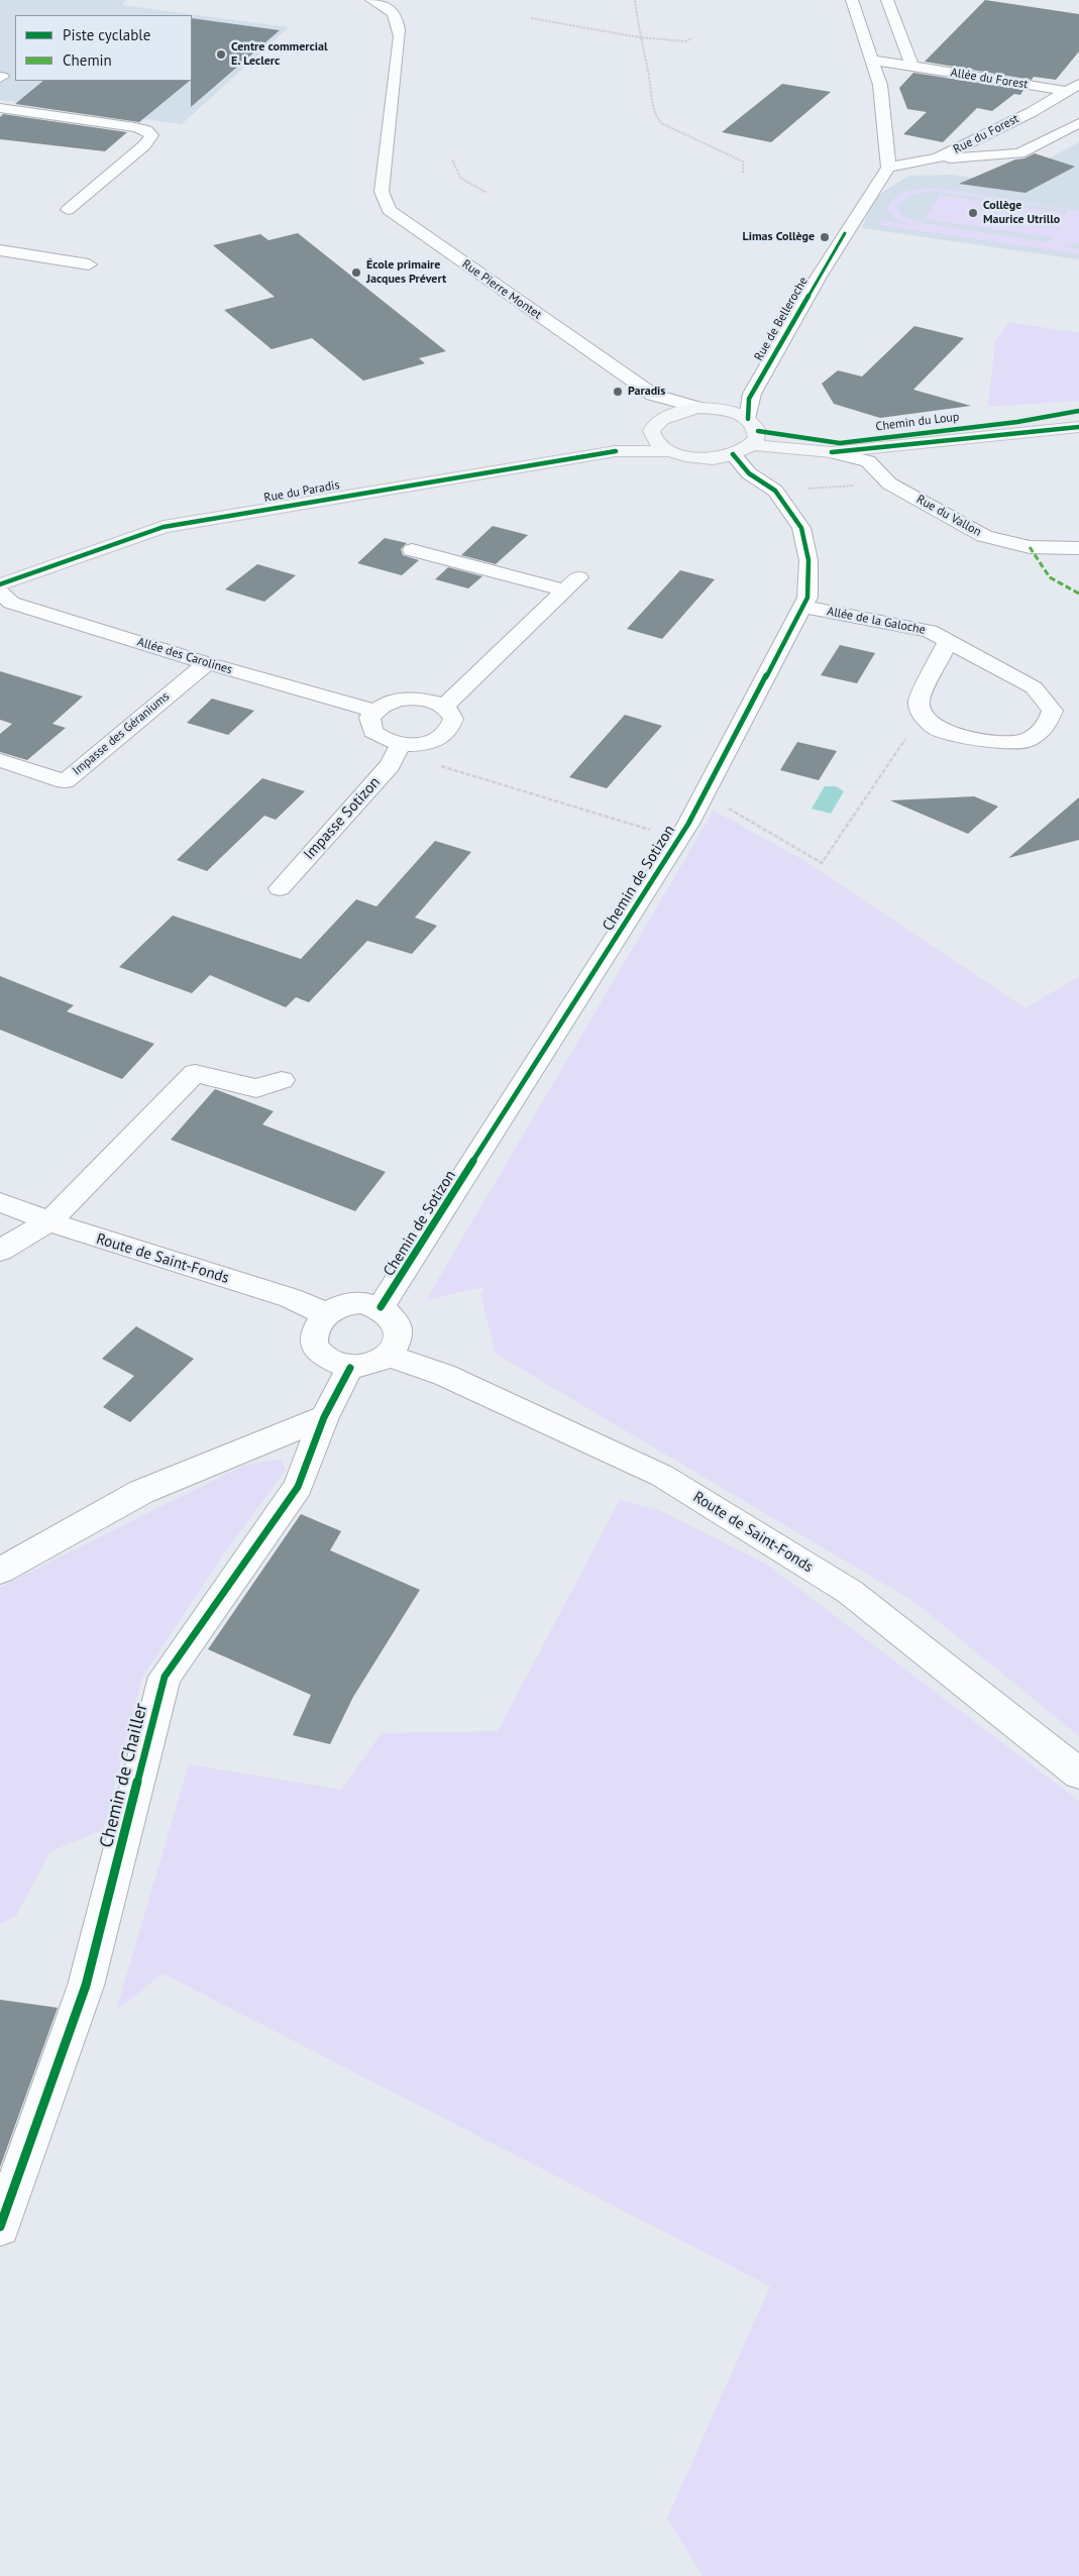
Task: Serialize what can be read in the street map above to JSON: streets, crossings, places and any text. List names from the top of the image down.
{
  "streets": {
    "main road": ["Rue du Paradis"],
    "street": [
      "Allée du Forest",
      "Rue du Forest",
      "Rue Pierre Montet",
      "Rue de Belleroche",
      "Rue du Vallon",
      "Allée de la Galoche",
      "Allée des Carolines",
      "Impasse des Géraniums",
      "Impasse Sotizon",
      "Chemin de Sotizon",
      "Route de Saint-Fonds",
      "Chemin de Chailler"
    ],
    "cycle path": ["Chemin du Loup"]
  },
  "crossings": [
    ["Allée du Forest", "Rue du Forest"],
    ["Rue du Forest", "Rue de Belleroche"],
    ["Rue Pierre Montet", "Rue du Paradis"],
    ["Allée de la Galoche", "Chemin de Sotizon"],
    ["Allée des Carolines", "Impasse des Géraniums"],
    ["Chemin de Sotizon", "Route de Saint-Fonds"],
    ["Chemin de Sotizon", "Chemin de Chailler"],
    ["Route de Saint-Fonds", "Chemin de Chailler"]
  ],
  "places": [
    "Centre commercial E. Leclerc",
    "Collège Maurice Utrillo",
    "Limas Collège",
    "École primaire Jacques Prévert",
    "Paradis"
  ],
  "legend": ["Piste cyclable", "Chemin"]
}
